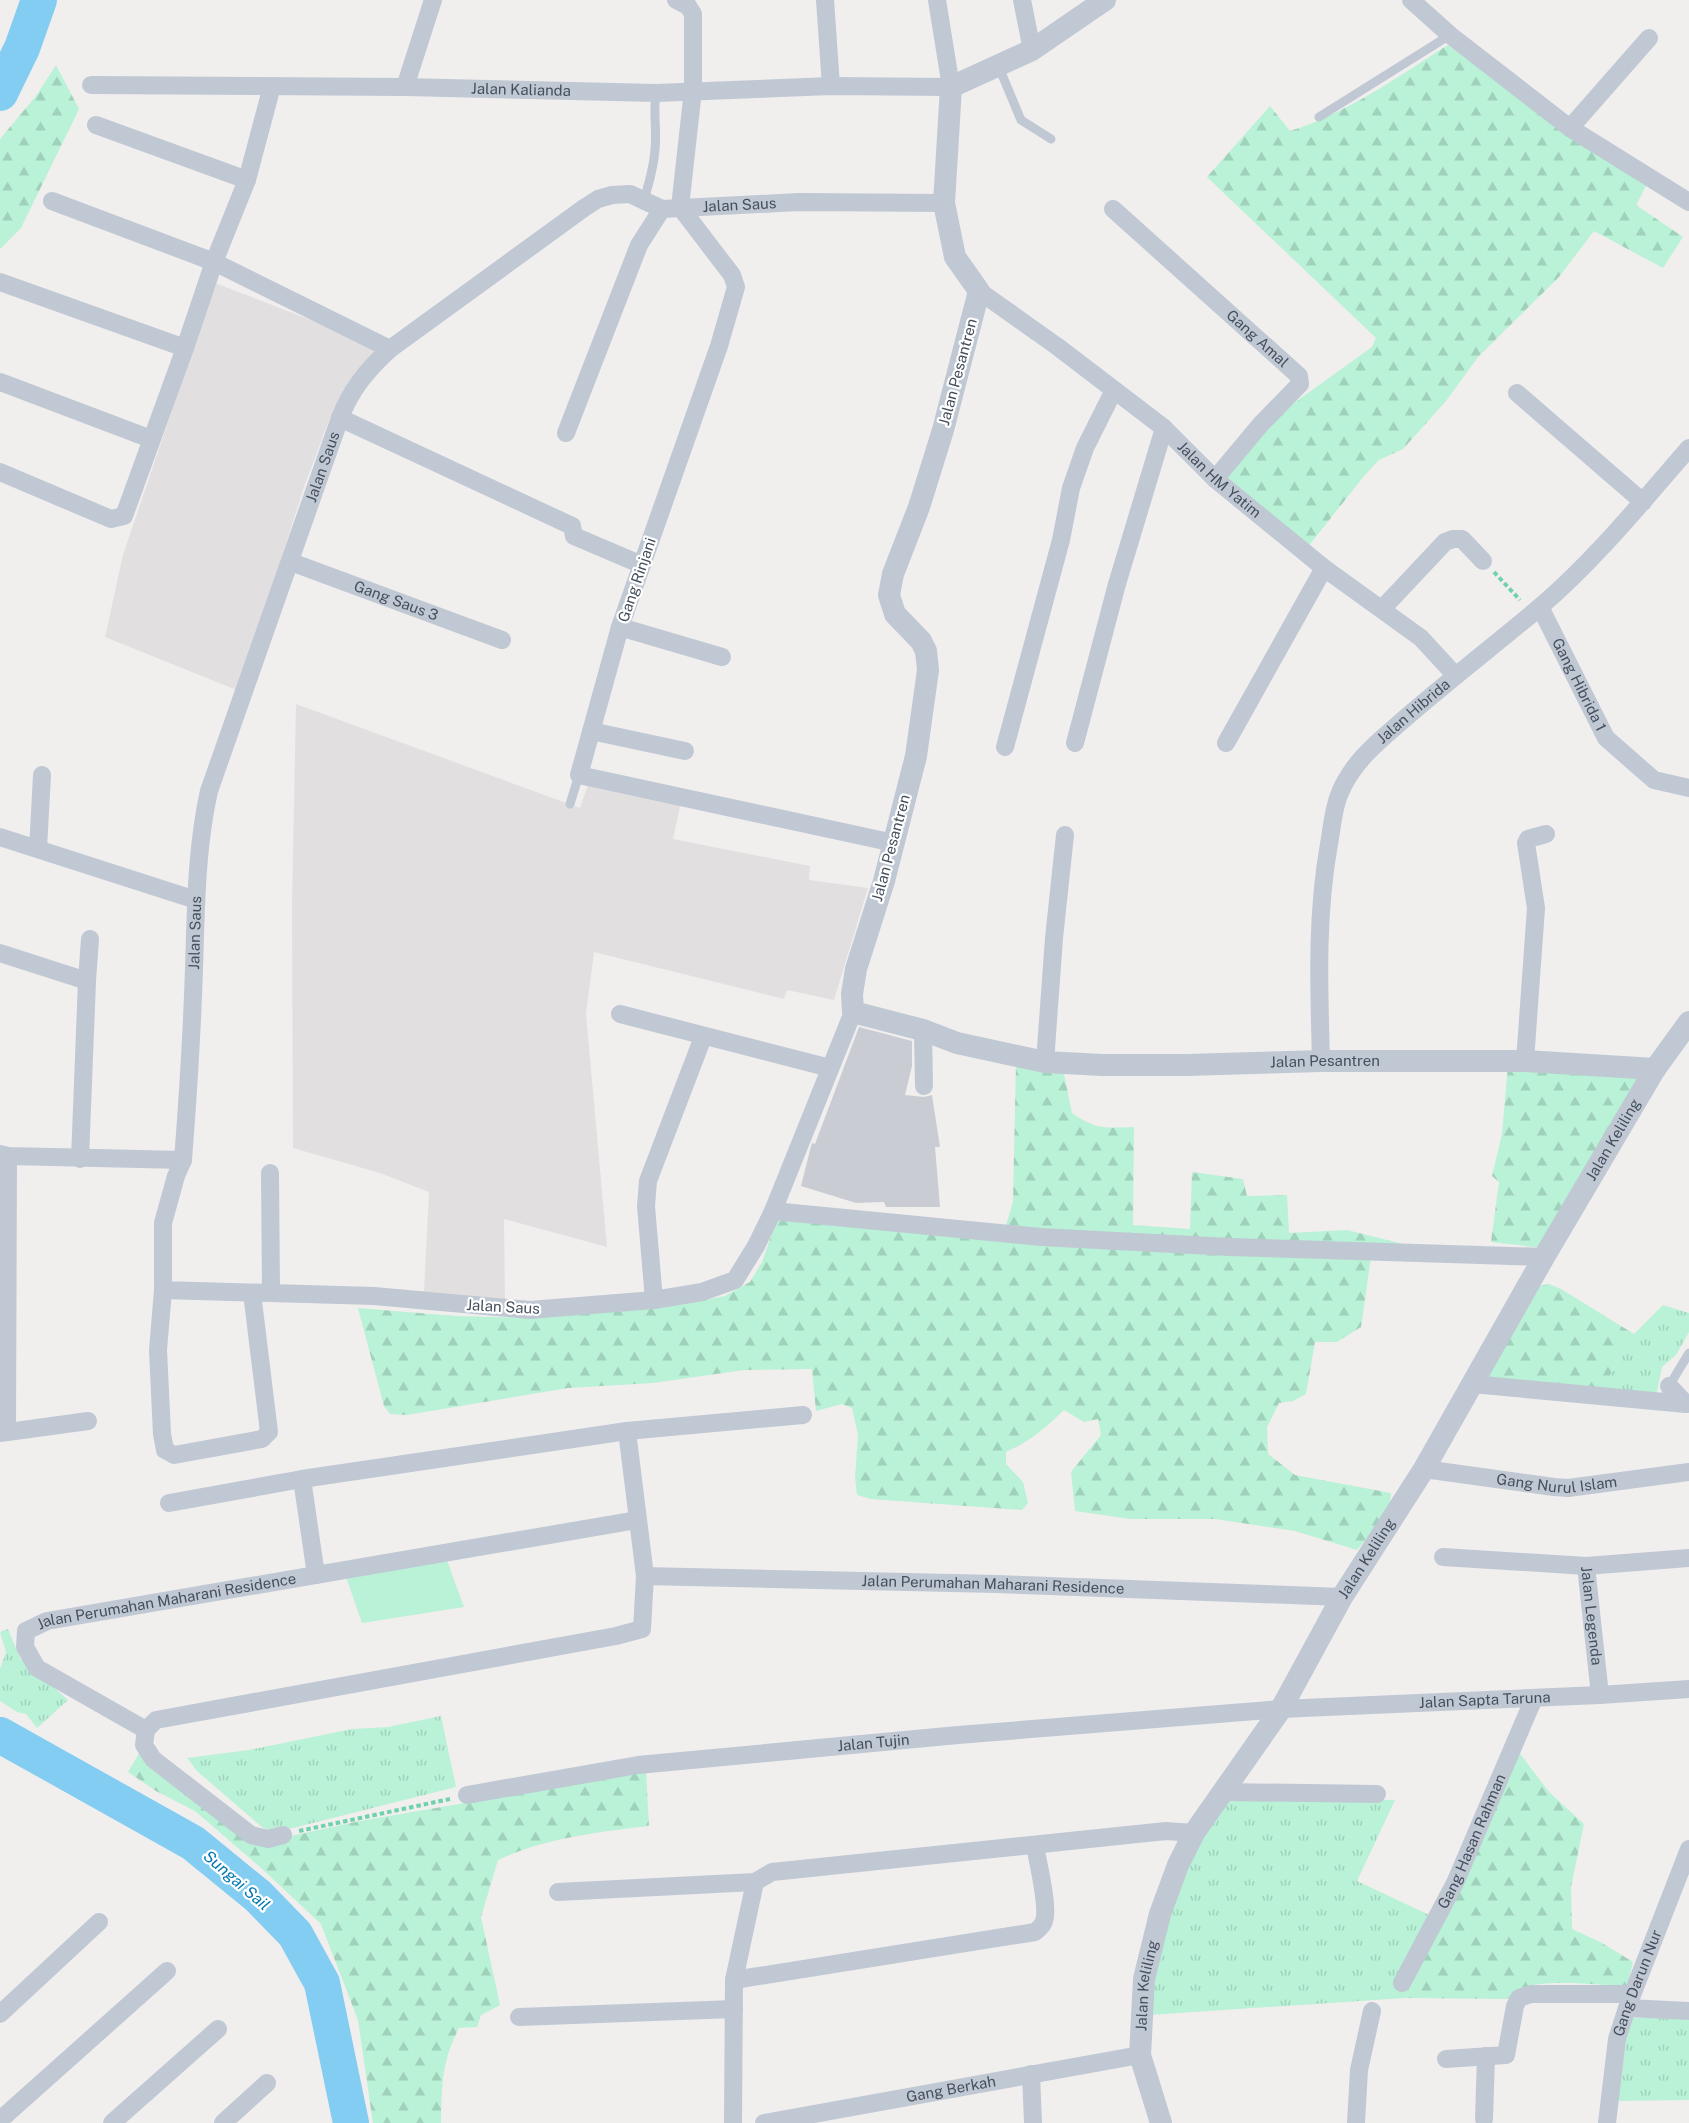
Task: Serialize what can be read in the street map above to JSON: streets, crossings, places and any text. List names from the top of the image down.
{
  "streets": {
    "street": [
      "Jalan Kalianda",
      "Jalan Saus",
      "Gang Amal",
      "Jalan Pesantren",
      "Jalan HM Yatim",
      "Gang Rinjani",
      "Gang Saus 3",
      "Gang Hibrida 1",
      "Jalan Hibrida",
      "Jalan Keliling",
      "Gang Nurul Islam",
      "Jalan Perumahan Maharani Residence",
      "Jalan Legenda",
      "Jalan Sapta Taruna",
      "Jalan Tujin",
      "Gang Hasan Rahman",
      "Gang Darun Nur",
      "Gang Berkah"
    ]
  },
  "crossings": [
    ["Jalan Saus", "Jalan Pesantren"],
    ["Jalan Saus", "Gang Rinjani"],
    ["Jalan Saus", "Gang Saus 3"],
    ["Gang Amal", "Jalan HM Yatim"],
    ["Jalan Pesantren", "Jalan HM Yatim"],
    ["Jalan Pesantren", "Jalan Hibrida"],
    ["Jalan Pesantren", "Jalan Keliling"],
    ["Jalan HM Yatim", "Jalan Hibrida"],
    ["Gang Hibrida 1", "Jalan Hibrida"],
    ["Jalan Keliling", "Gang Nurul Islam"],
    ["Jalan Keliling", "Jalan Perumahan Maharani Residence"],
    ["Jalan Keliling", "Jalan Sapta Taruna"],
    ["Jalan Keliling", "Jalan Tujin"],
    ["Jalan Keliling", "Gang Berkah"],
    ["Jalan Legenda", "Jalan Sapta Taruna"],
    ["Jalan Sapta Taruna", "Jalan Tujin"],
    ["Jalan Sapta Taruna", "Gang Hasan Rahman"]
  ],
  "water": ["Sungai Sail"]
}
